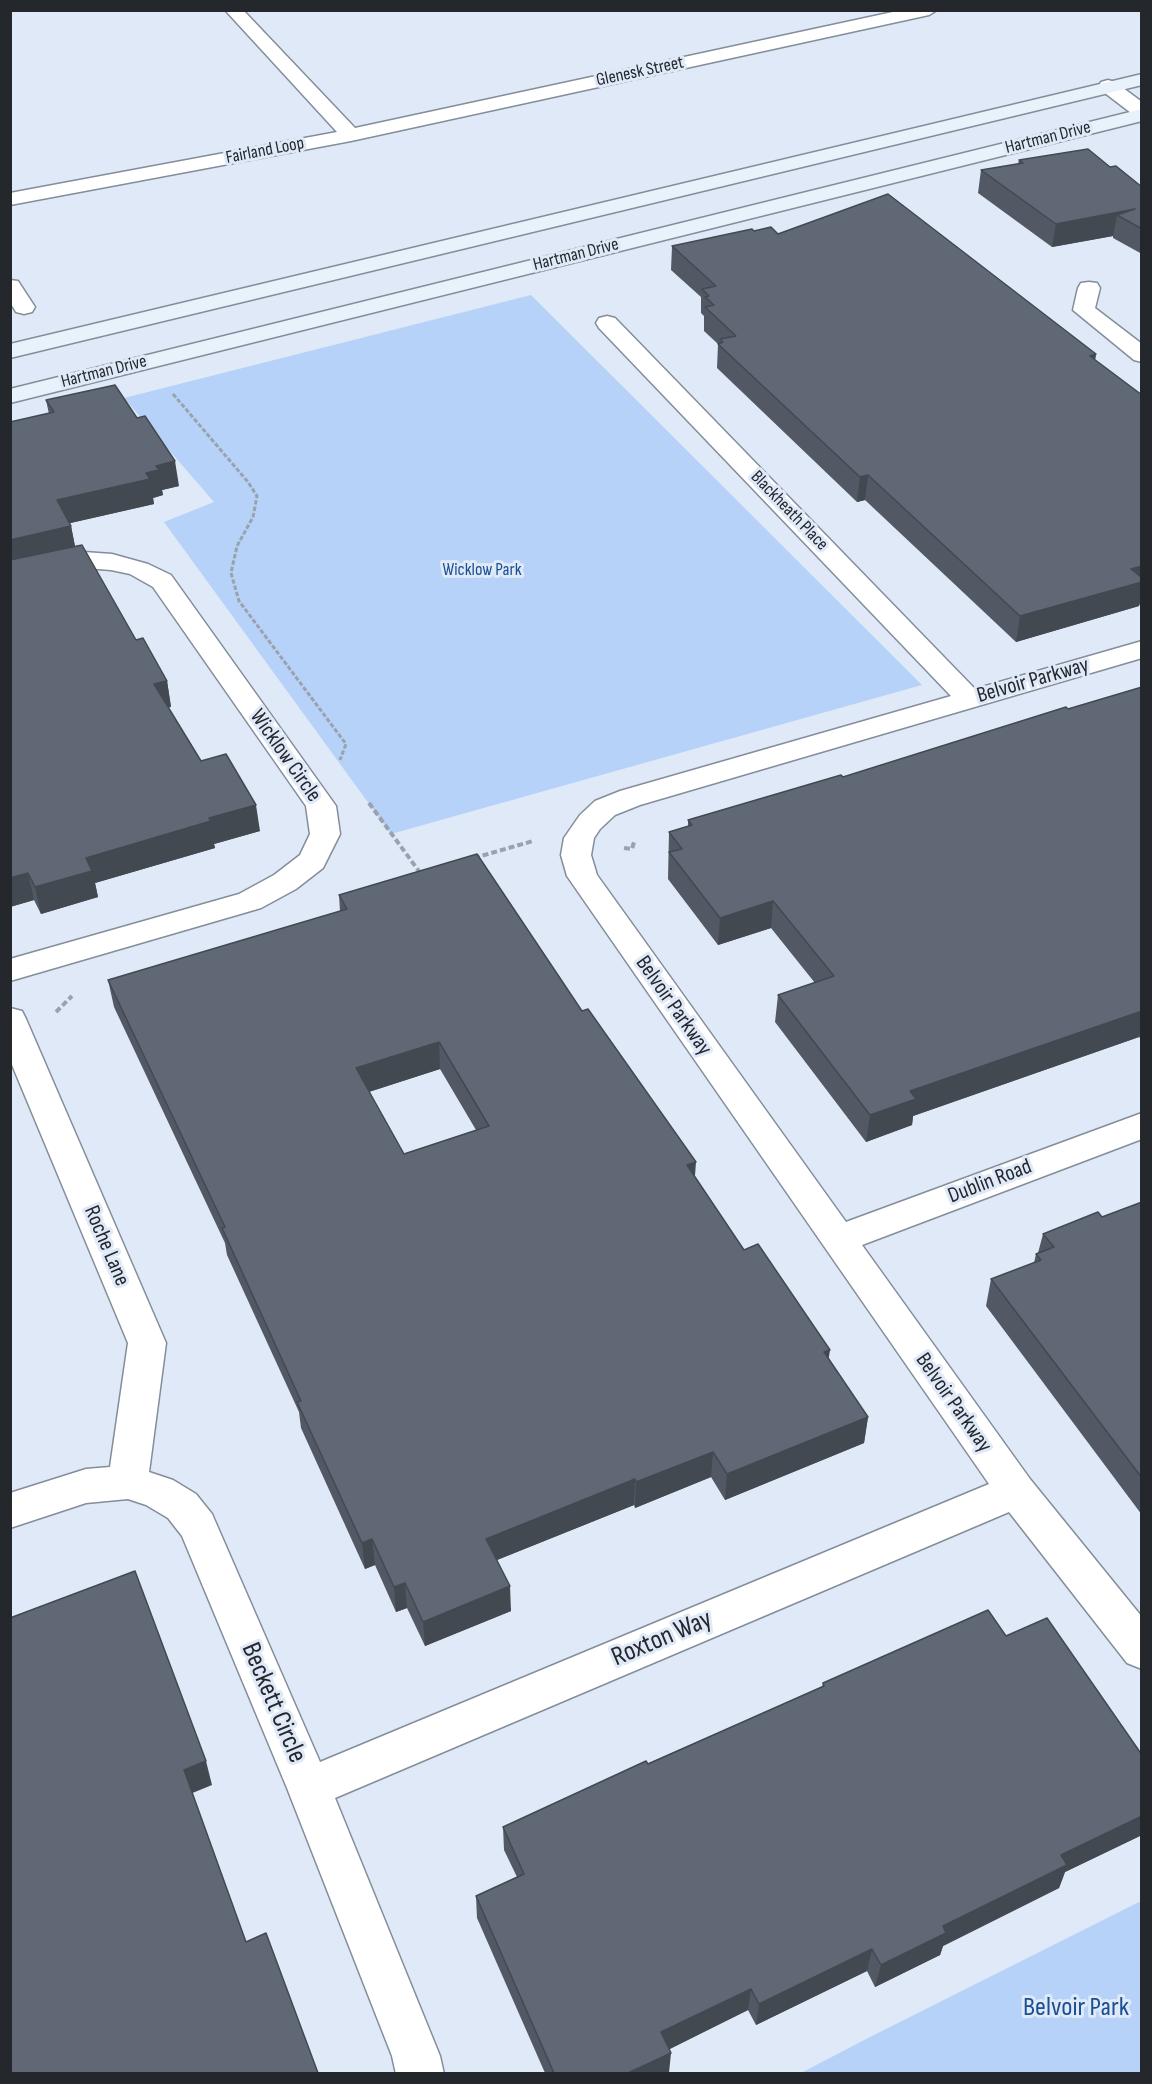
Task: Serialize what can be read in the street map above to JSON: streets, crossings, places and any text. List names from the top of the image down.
{
  "streets": {
    "main road": ["Hartman Drive"],
    "street": [
      "Glenesk Street",
      "Fairland Loop",
      "Blackheath Place",
      "Belvoir Parkway",
      "Wicklow Circle",
      "Dublin Road",
      "Roche Lane",
      "Roxton Way",
      "Beckett Circle"
    ]
  },
  "crossings": [
    ["Glenesk Street", "Fairland Loop"],
    ["Blackheath Place", "Belvoir Parkway"],
    ["Belvoir Parkway", "Dublin Road"],
    ["Belvoir Parkway", "Roxton Way"],
    ["Roche Lane", "Beckett Circle"],
    ["Roxton Way", "Beckett Circle"]
  ],
  "parks": ["Wicklow Park", "Belvoir Park"]
}
